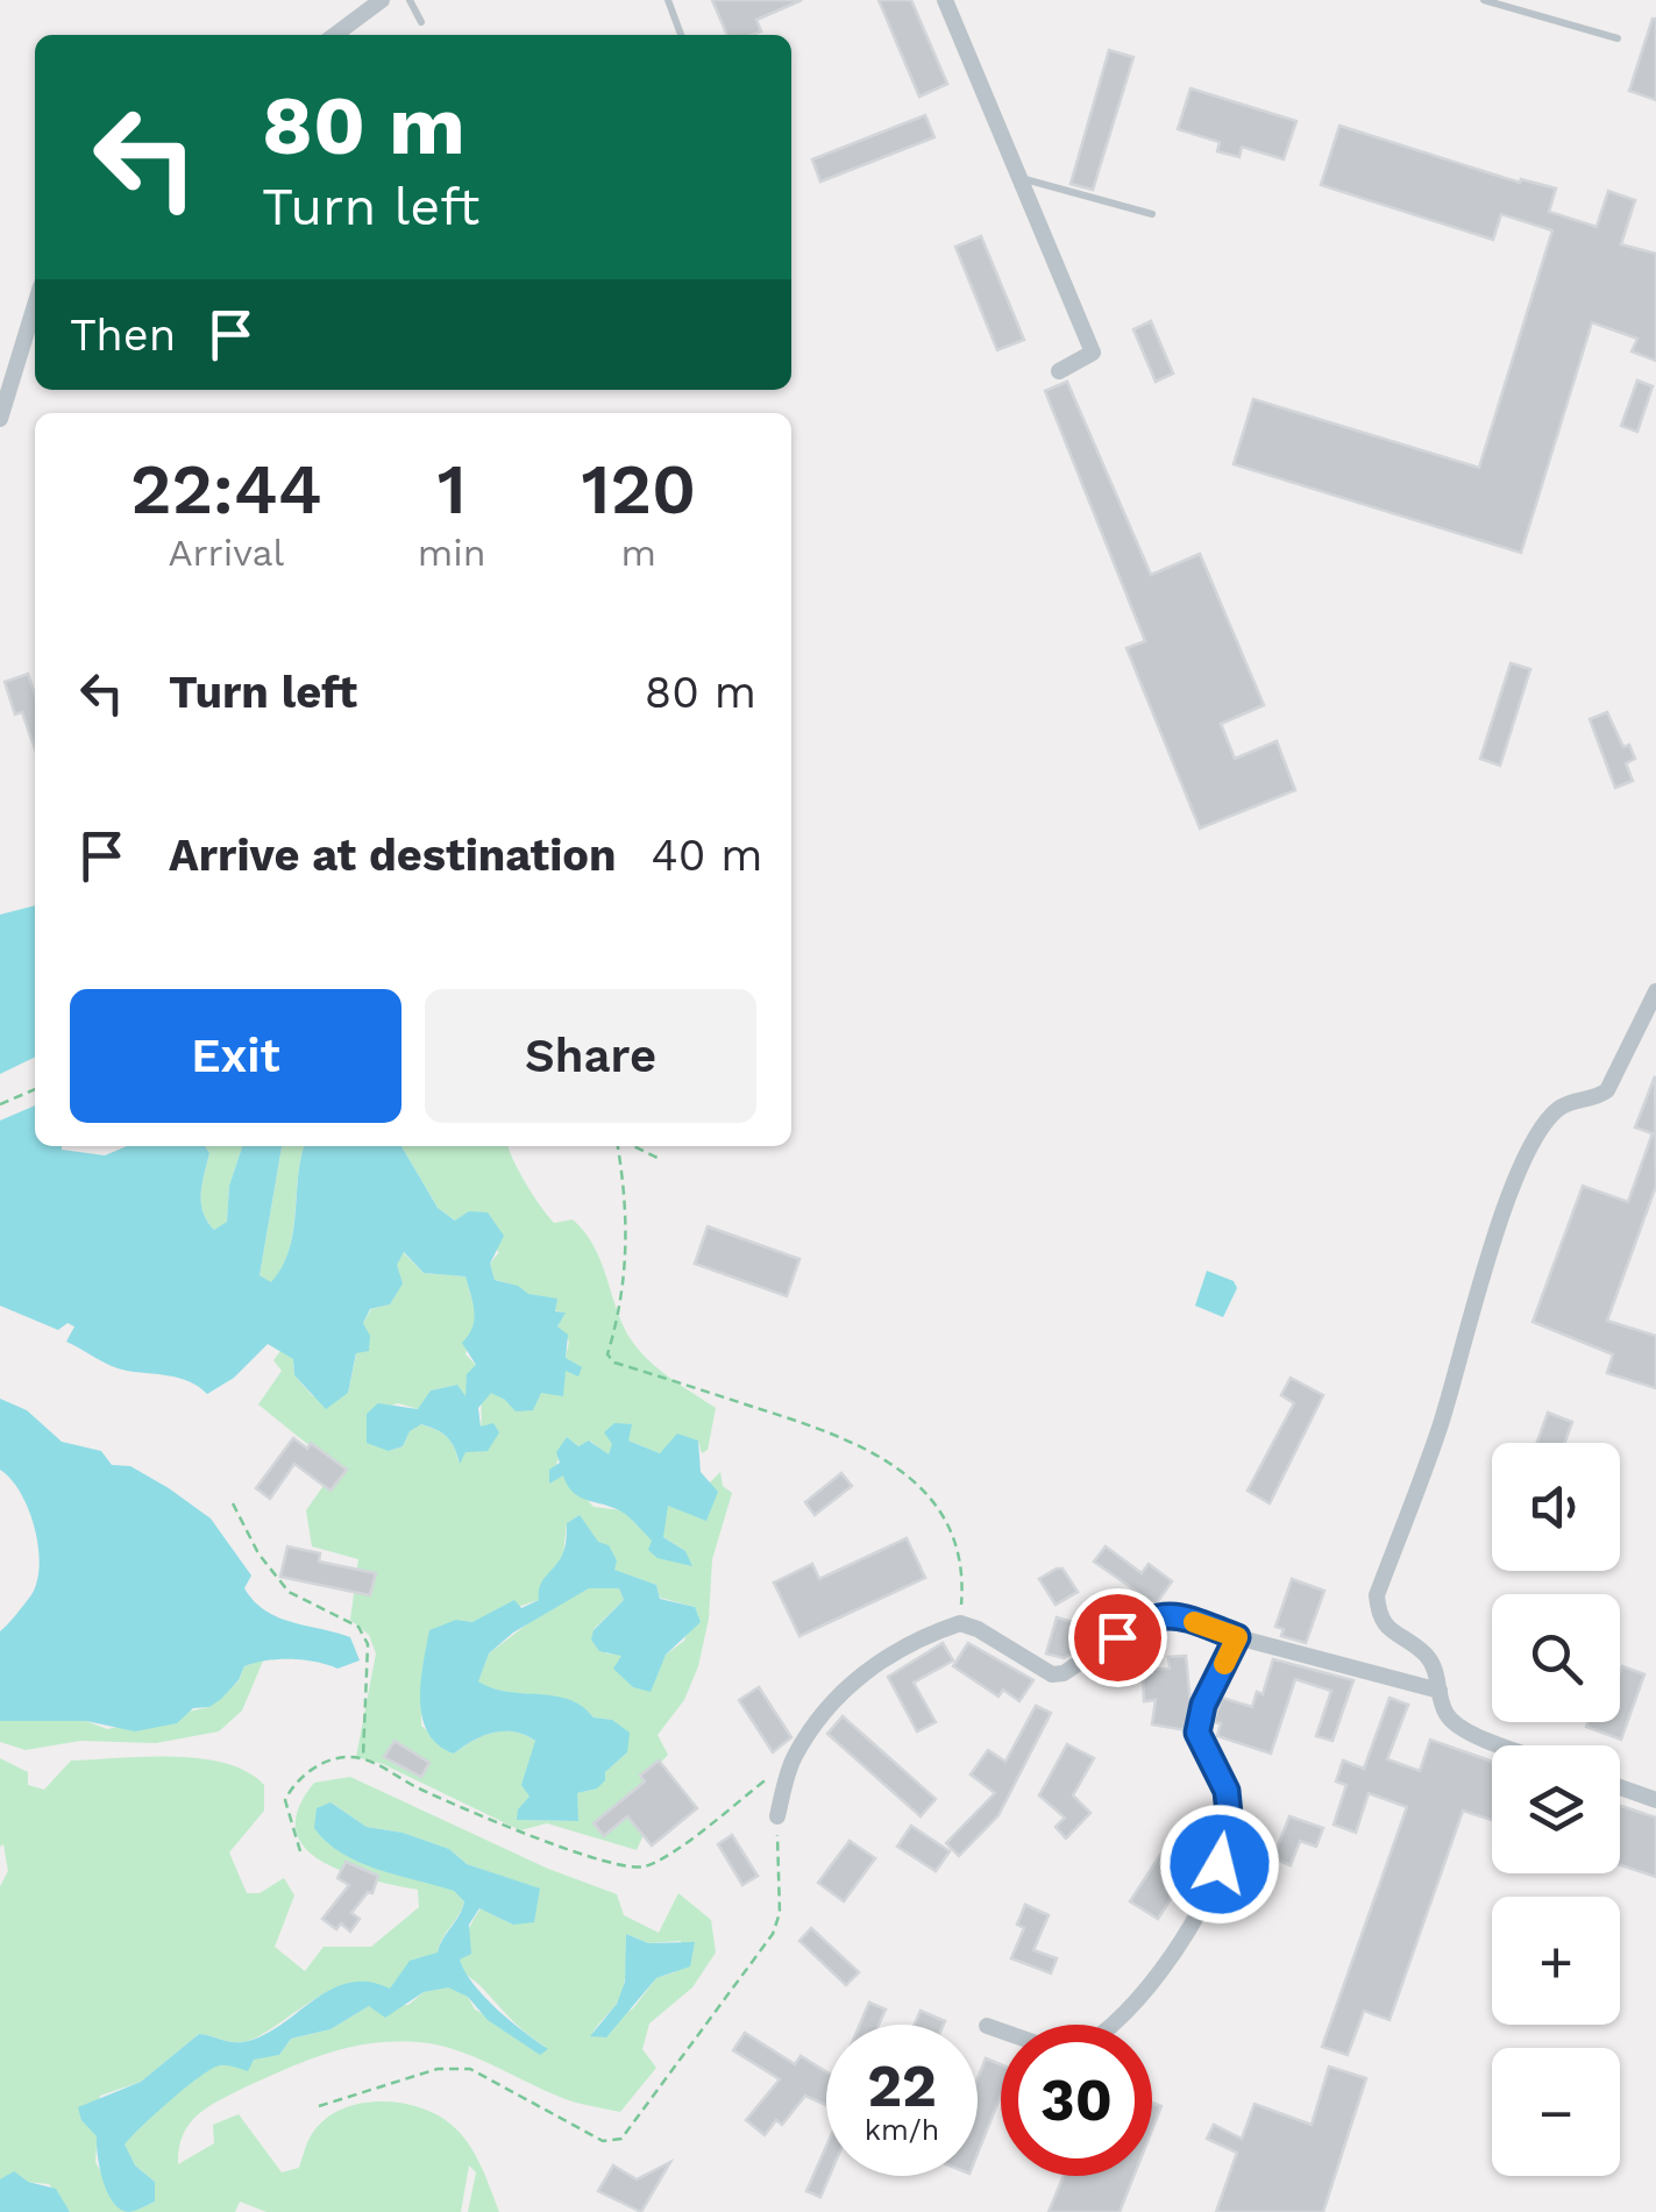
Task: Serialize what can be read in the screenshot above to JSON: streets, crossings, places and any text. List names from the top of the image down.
{
  "page": {
    "turn": ["80 m", "Turn left"],
    "then": "Then",
    "eta": [
      "22:44",
      "Arrival",
      "1",
      "min",
      "120",
      "m"
    ],
    "list": [
      {
        "name": "Turn left",
        "value": "80 m"
      },
      {
        "name": "Arrive at destination",
        "value": "40 m"
      }
    ],
    "buttons": ["Exit", "Share"],
    "map_buttons": ["+", "−"],
    "speed": "22 km/h",
    "limit": "30"
  }
}
